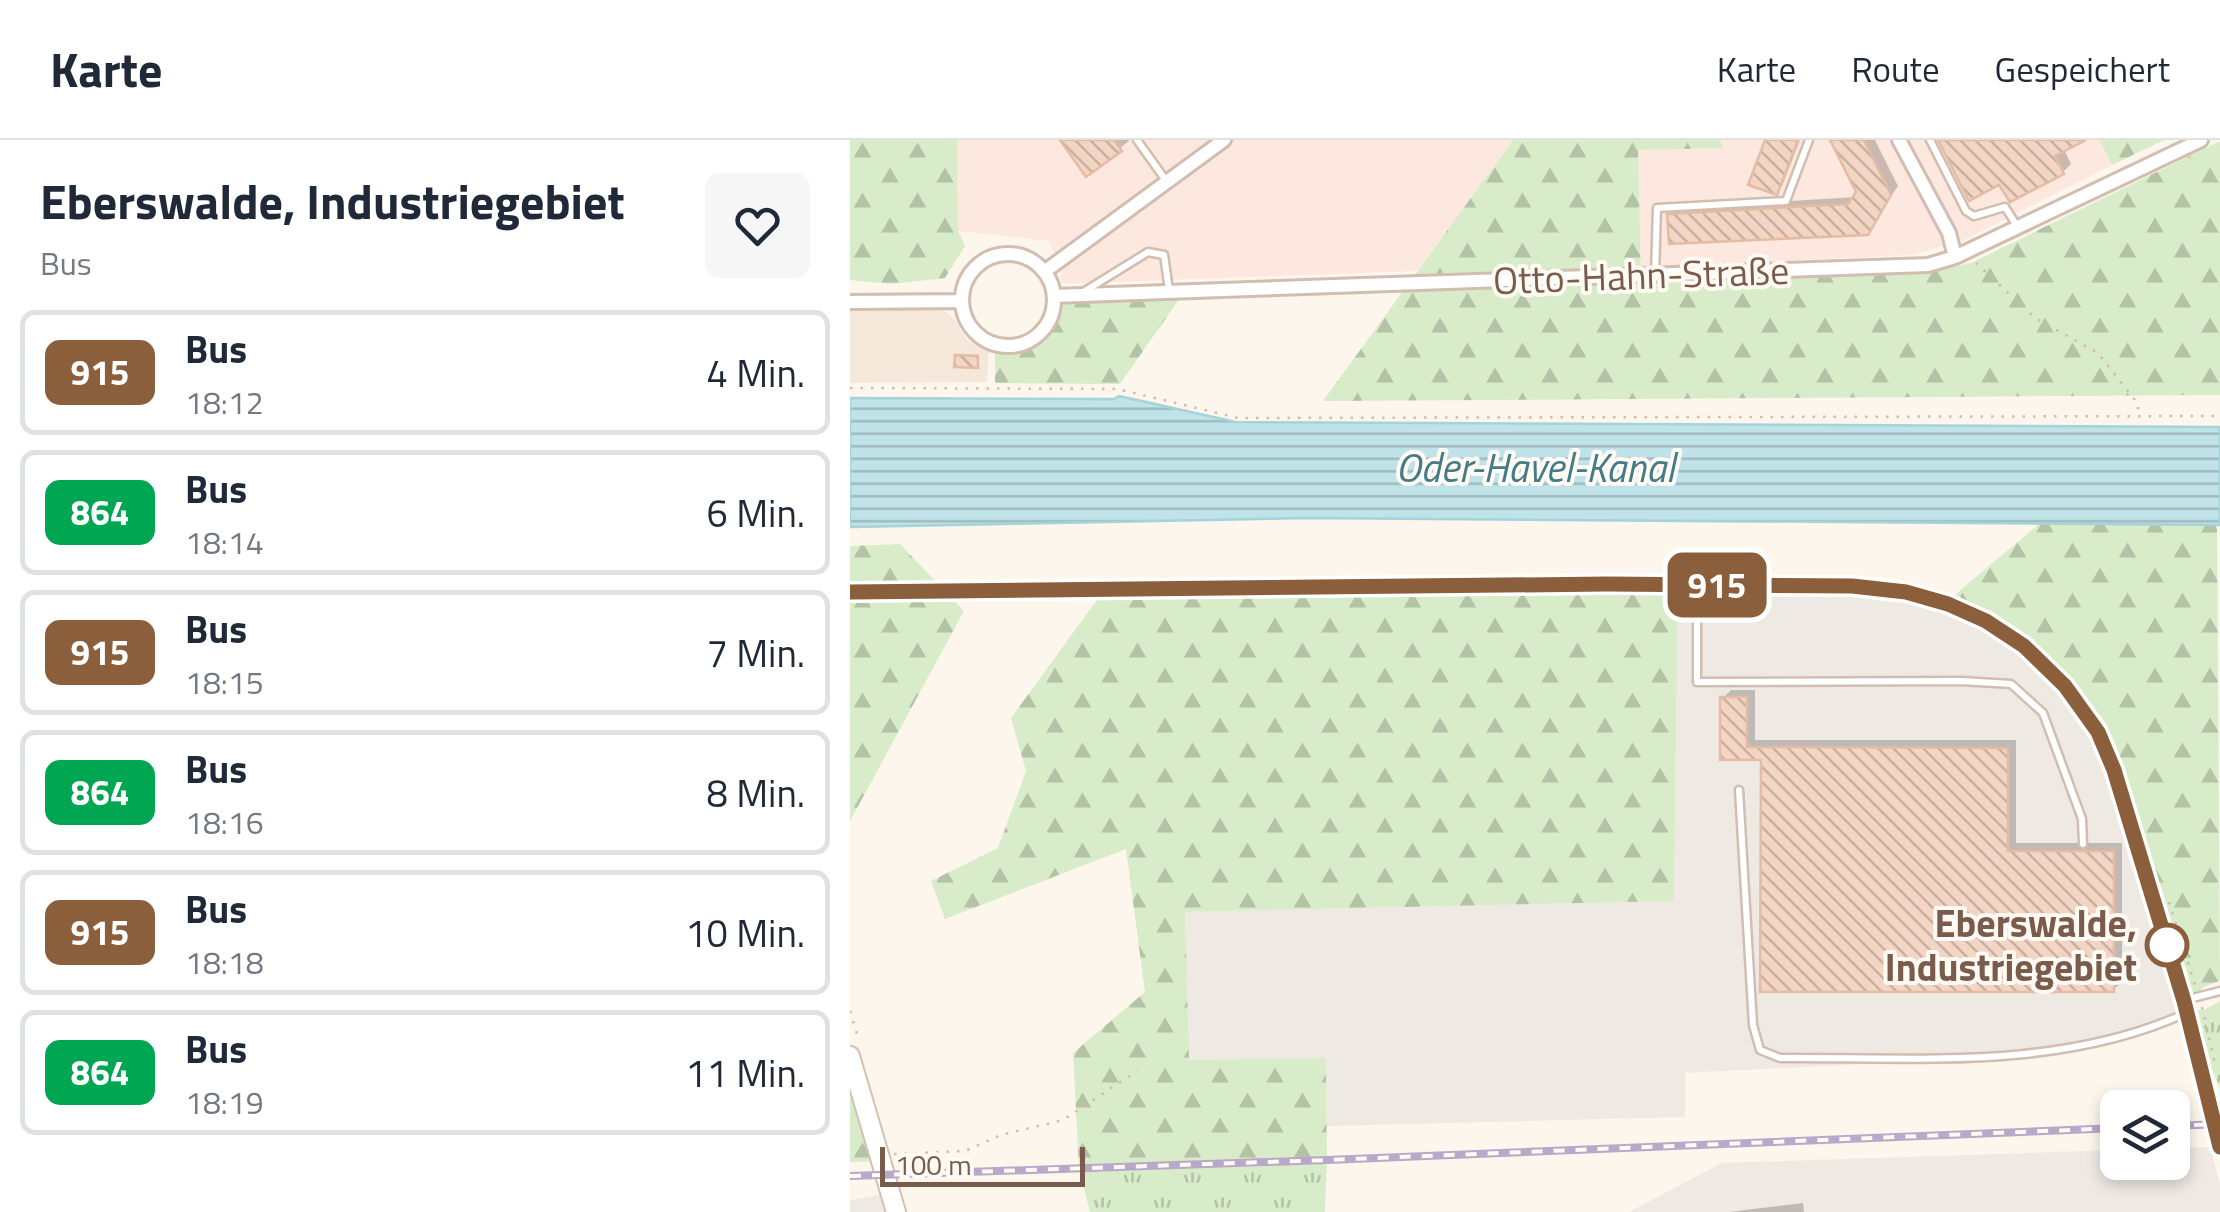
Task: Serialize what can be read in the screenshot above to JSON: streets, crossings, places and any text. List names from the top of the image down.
{
  "streets": {
    "street": ["Otto-Hahn-Straße"]
  },
  "water": ["Oder-Havel-Kanal"],
  "places": ["Eberswalde, Industriegebiet"],
  "lines": ["bus line 915"],
  "scale_bar": "100 m",
  "page": {
    "header": "Karte",
    "nav": ["Karte", "Route", "Gespeichert"],
    "heading": ["Eberswalde, Industriegebiet", "Bus"],
    "on_map": "915",
    "list": [
      {
        "mark": "915",
        "name": "Bus",
        "note": "18:12",
        "value": "4 Min."
      },
      {
        "mark": "864",
        "name": "Bus",
        "note": "18:14",
        "value": "6 Min."
      },
      {
        "mark": "915",
        "name": "Bus",
        "note": "18:15",
        "value": "7 Min."
      },
      {
        "mark": "864",
        "name": "Bus",
        "note": "18:16",
        "value": "8 Min."
      },
      {
        "mark": "915",
        "name": "Bus",
        "note": "18:18",
        "value": "10 Min."
      },
      {
        "mark": "864",
        "name": "Bus",
        "note": "18:19",
        "value": "11 Min."
      }
    ],
    "scale": "100 m"
  }
}
